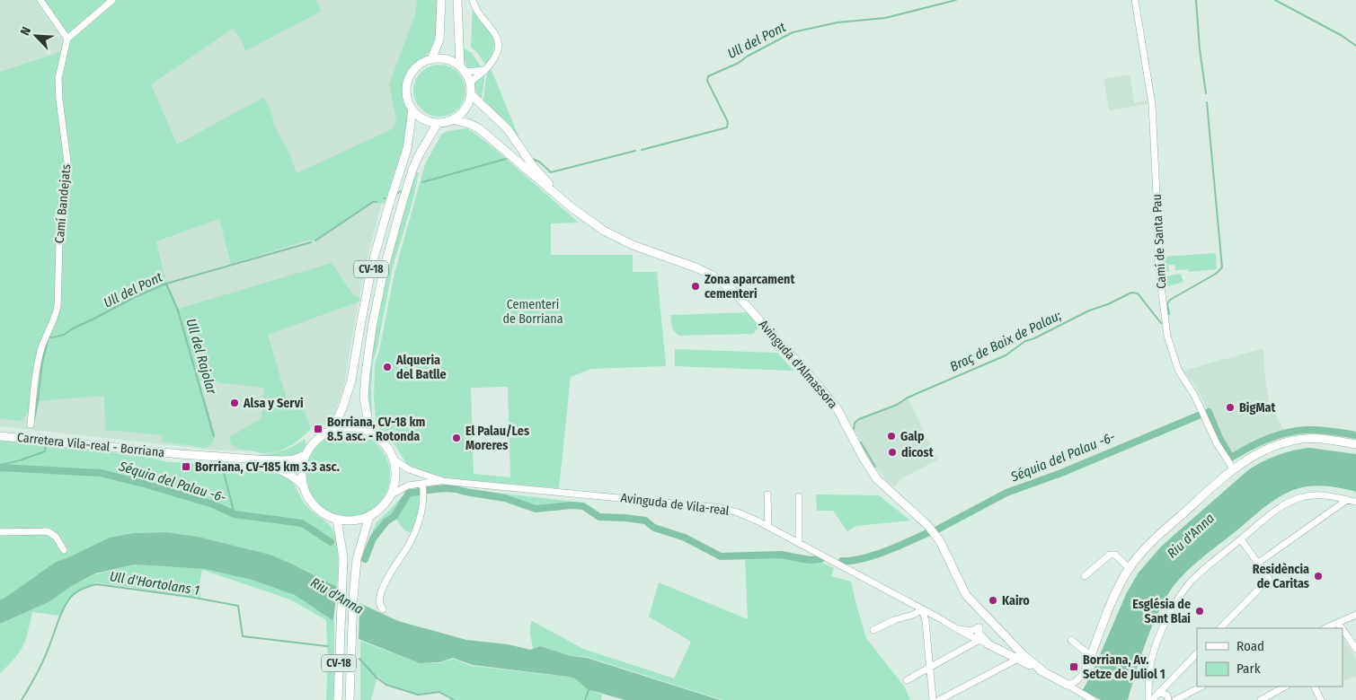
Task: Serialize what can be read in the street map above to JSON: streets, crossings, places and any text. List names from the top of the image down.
{
  "streets": {
    "main road": [
      "CV-18",
      "Avinguda d'Almassora",
      "Carretera Vila-real - Borriana",
      "Avinguda de Vila-real"
    ],
    "street": ["Camí Bandejats", "Camí de Santa Pau"]
  },
  "crossings": [
    ["CV-18", "Avinguda d'Almassora"],
    ["CV-18", "Carretera Vila-real - Borriana"],
    ["CV-18", "Avinguda de Vila-real"],
    ["Avinguda d'Almassora", "Avinguda de Vila-real"],
    ["Carretera Vila-real - Borriana", "Avinguda de Vila-real"]
  ],
  "water": [
    "Ull del Pont",
    "Braç de Baix de Palau;",
    "Ull del Rajolar",
    "Séquia del Palau -6-",
    "Riu d'Anna",
    "Ull d'Hortolans 1"
  ],
  "parks": ["Cementeri de Borriana"],
  "places": {
    "other": [
      "Zona aparcament cementeri",
      "Alqueria del Batlle",
      "Alsa y Servi",
      "BigMat",
      "Galp",
      "El Palau/Les Moreres",
      "dicost",
      "Residència de Caritas",
      "Kairo",
      "Església de Sant Blai"
    ],
    "transit": ["Borriana, CV-18 km 8.5 asc. - Rotonda", "Borriana, CV-185 km 3.3 asc.", "Borriana, Av. Setze de Juliol 1"]
  },
  "legend": ["Road", "Park"],
  "north": "top left"
}
